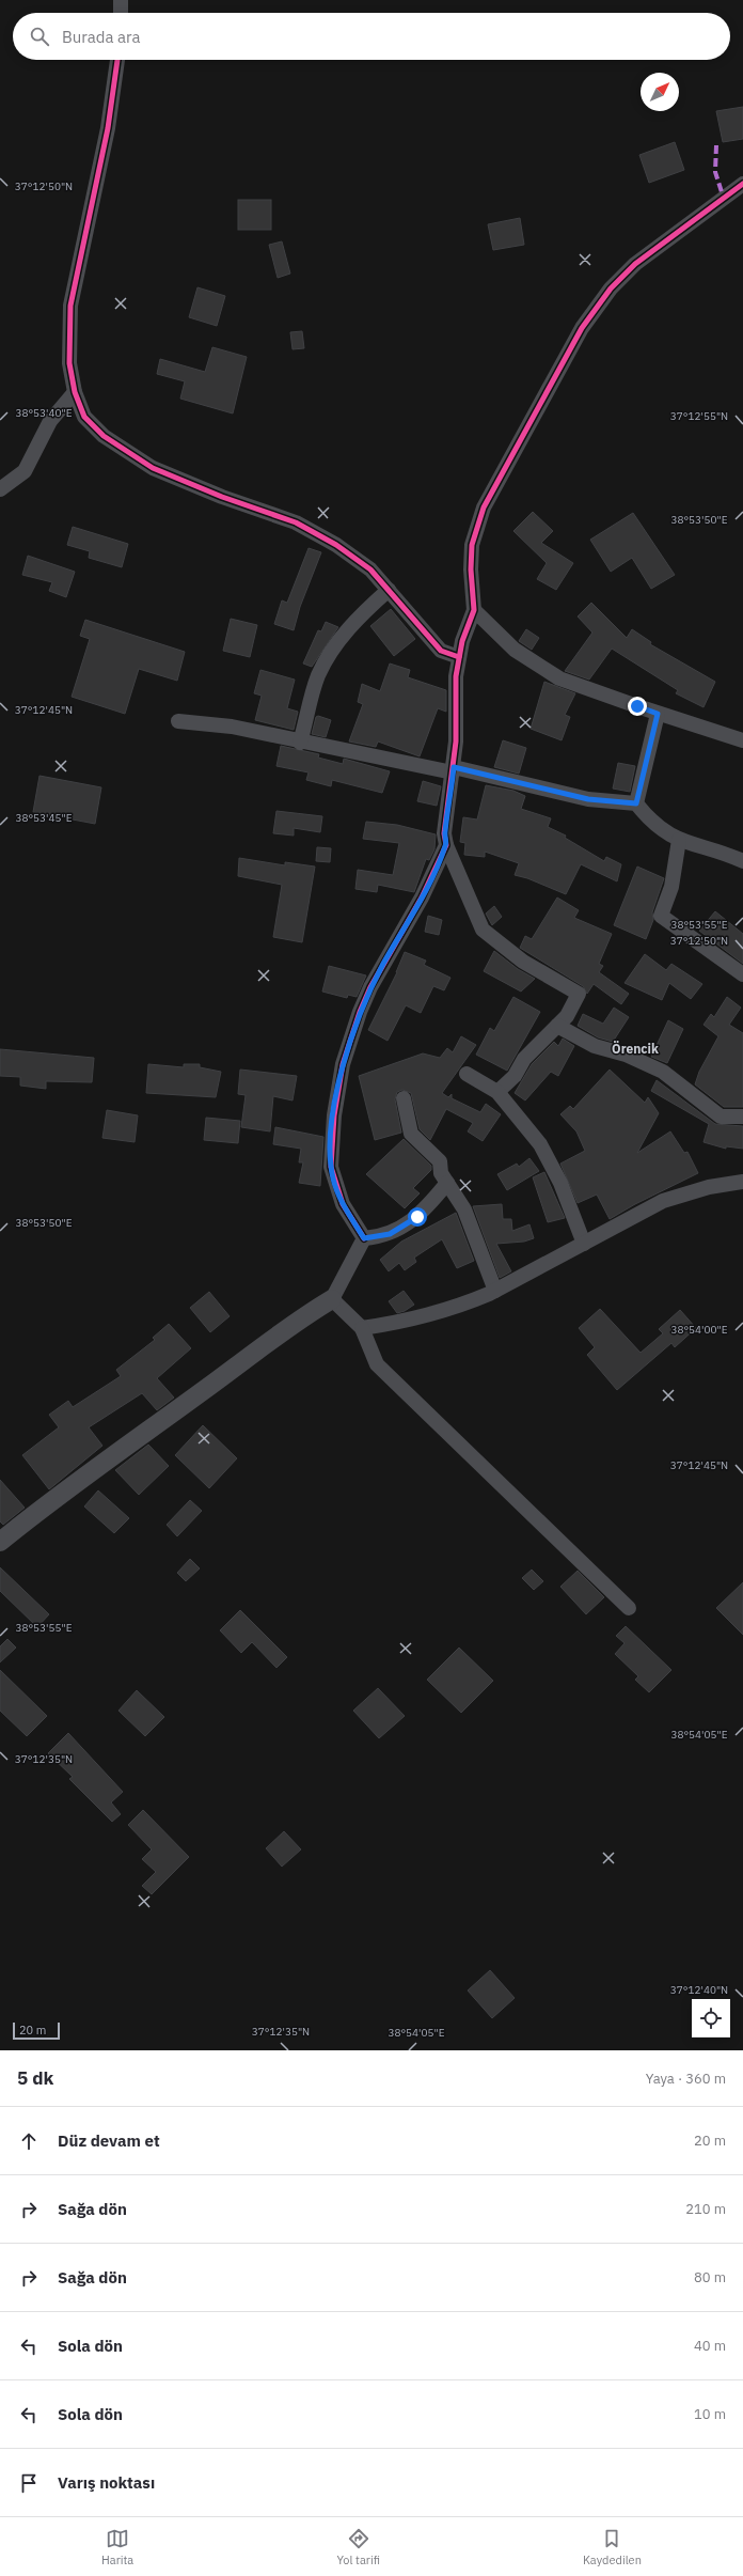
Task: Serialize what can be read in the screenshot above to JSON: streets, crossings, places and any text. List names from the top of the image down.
{
  "districts": ["Örencik"],
  "scale_bar": "20 m",
  "north": "top right",
  "page": {
    "search": "Burada ara",
    "scale": "20 m",
    "heading": ["5 dk", "Yaya · 360 m"],
    "list": [
      ["Düz devam et", "20 m"],
      ["Sağa dön", "210 m"],
      ["Sağa dön", "80 m"],
      ["Sola dön", "40 m"],
      ["Sola dön", "10 m"],
      "Varış noktası"
    ],
    "nav": ["Harita", "Yol tarifi", "Kaydedilen"]
  },
  "coordinates": [
    "37°12'50\"N",
    "38°53'40\"E",
    "37°12'55\"N",
    "38°53'50\"E",
    "37°12'45\"N",
    "38°53'45\"E",
    "38°53'55\"E",
    "38°54'00\"E",
    "38°54'05\"E",
    "37°12'35\"N",
    "37°12'40\"N"
  ]
}
